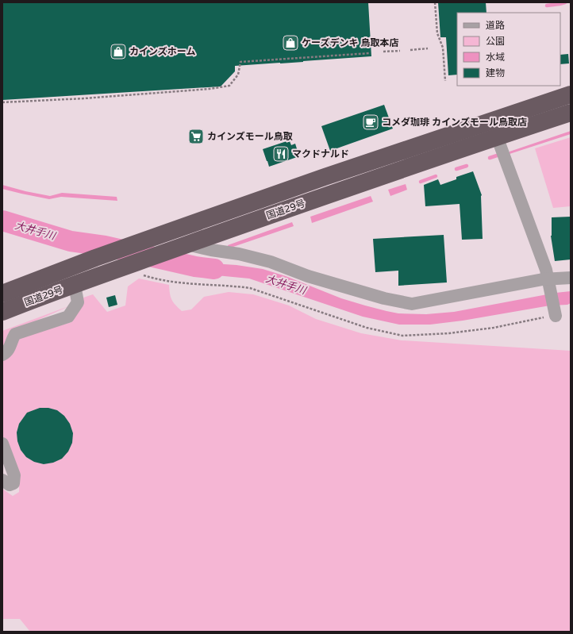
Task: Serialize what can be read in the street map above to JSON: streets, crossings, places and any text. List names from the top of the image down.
{
  "streets": {
    "highway": ["国道29号"]
  },
  "water": ["大井手川"],
  "places": {
    "shop": ["ケーズデンキ 鳥取本店", "カインズホーム"],
    "cafe": ["コメダ珈琲 カインズモール鳥取店"],
    "supermarket": ["カインズモール鳥取"],
    "restaurant": ["マクドナルド"]
  },
  "legend": [
    "道路",
    "公園",
    "水域",
    "建物"
  ]
}
